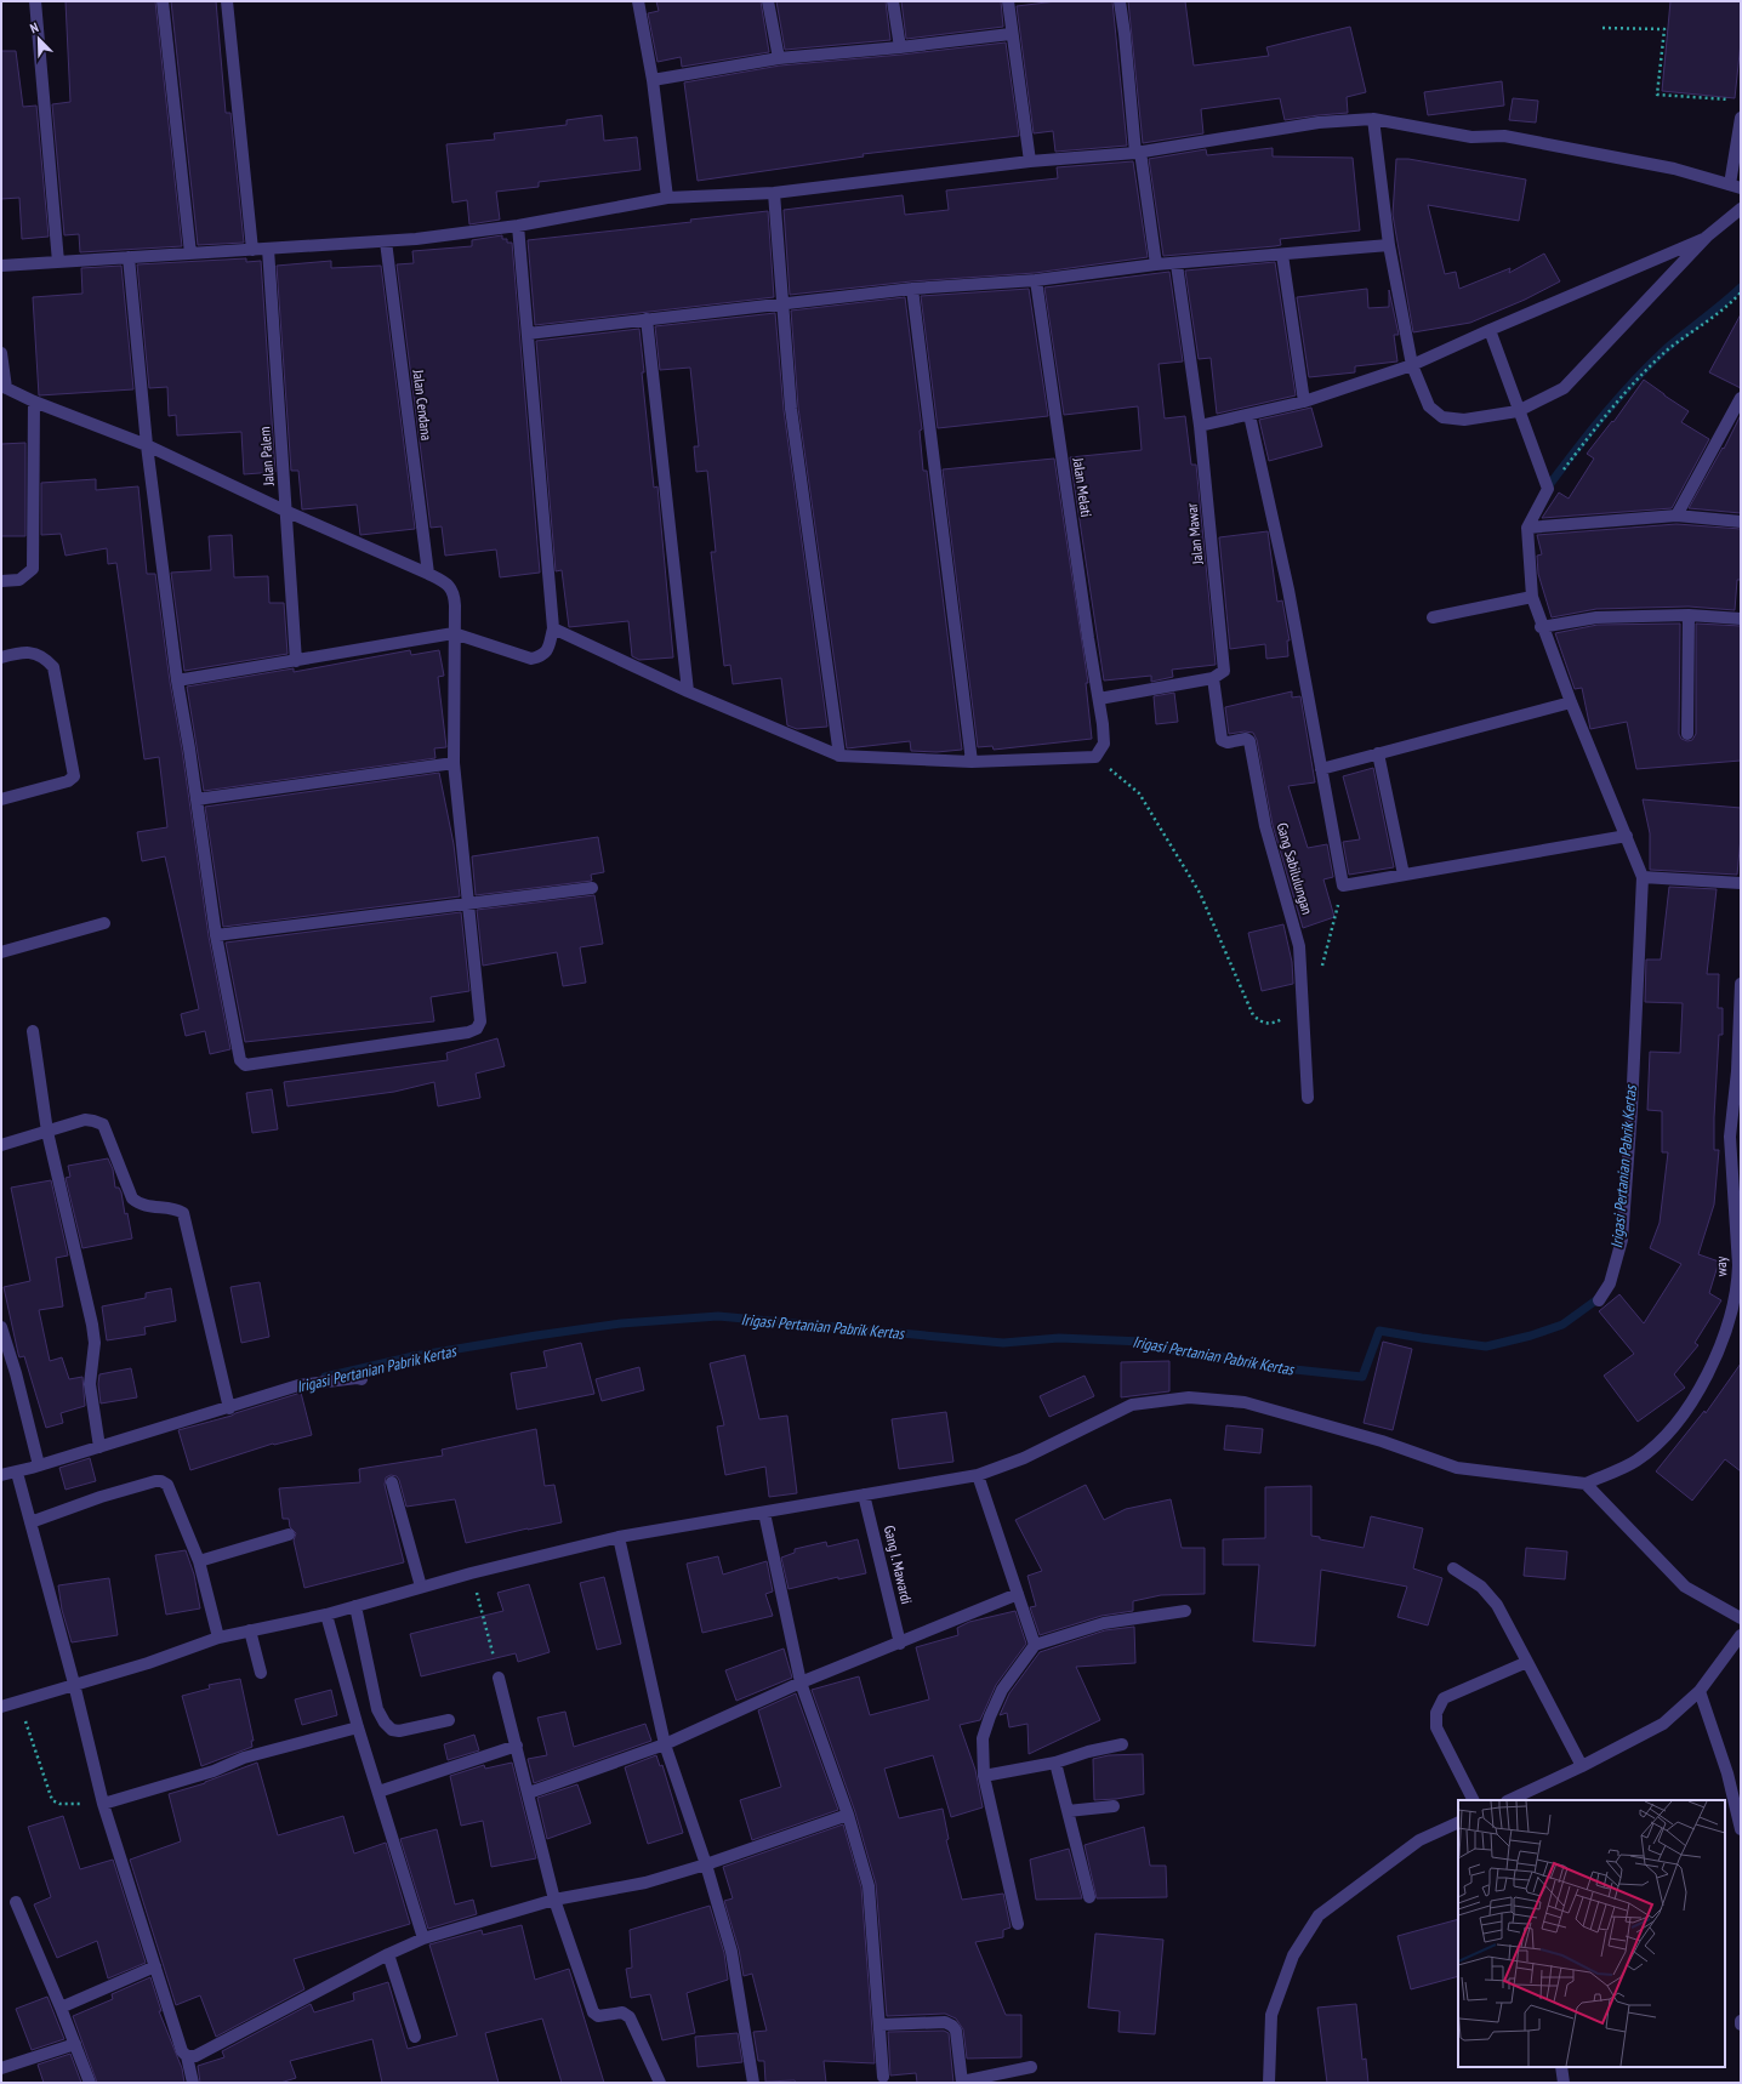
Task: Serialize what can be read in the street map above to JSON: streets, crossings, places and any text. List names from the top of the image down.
{
  "streets": {
    "street": [
      "Jalan Cendana",
      "Jalan Palem",
      "Jalan Melati",
      "Jalan Mawar",
      "Gang Sabilulungan",
      "way",
      "Gang I. Mawardi"
    ]
  },
  "crossings": [
    ["Jalan Mawar", "Gang Sabilulungan"]
  ],
  "water": ["Irigasi Pertanian Pabrik Kertas"],
  "north": "top left"
}
